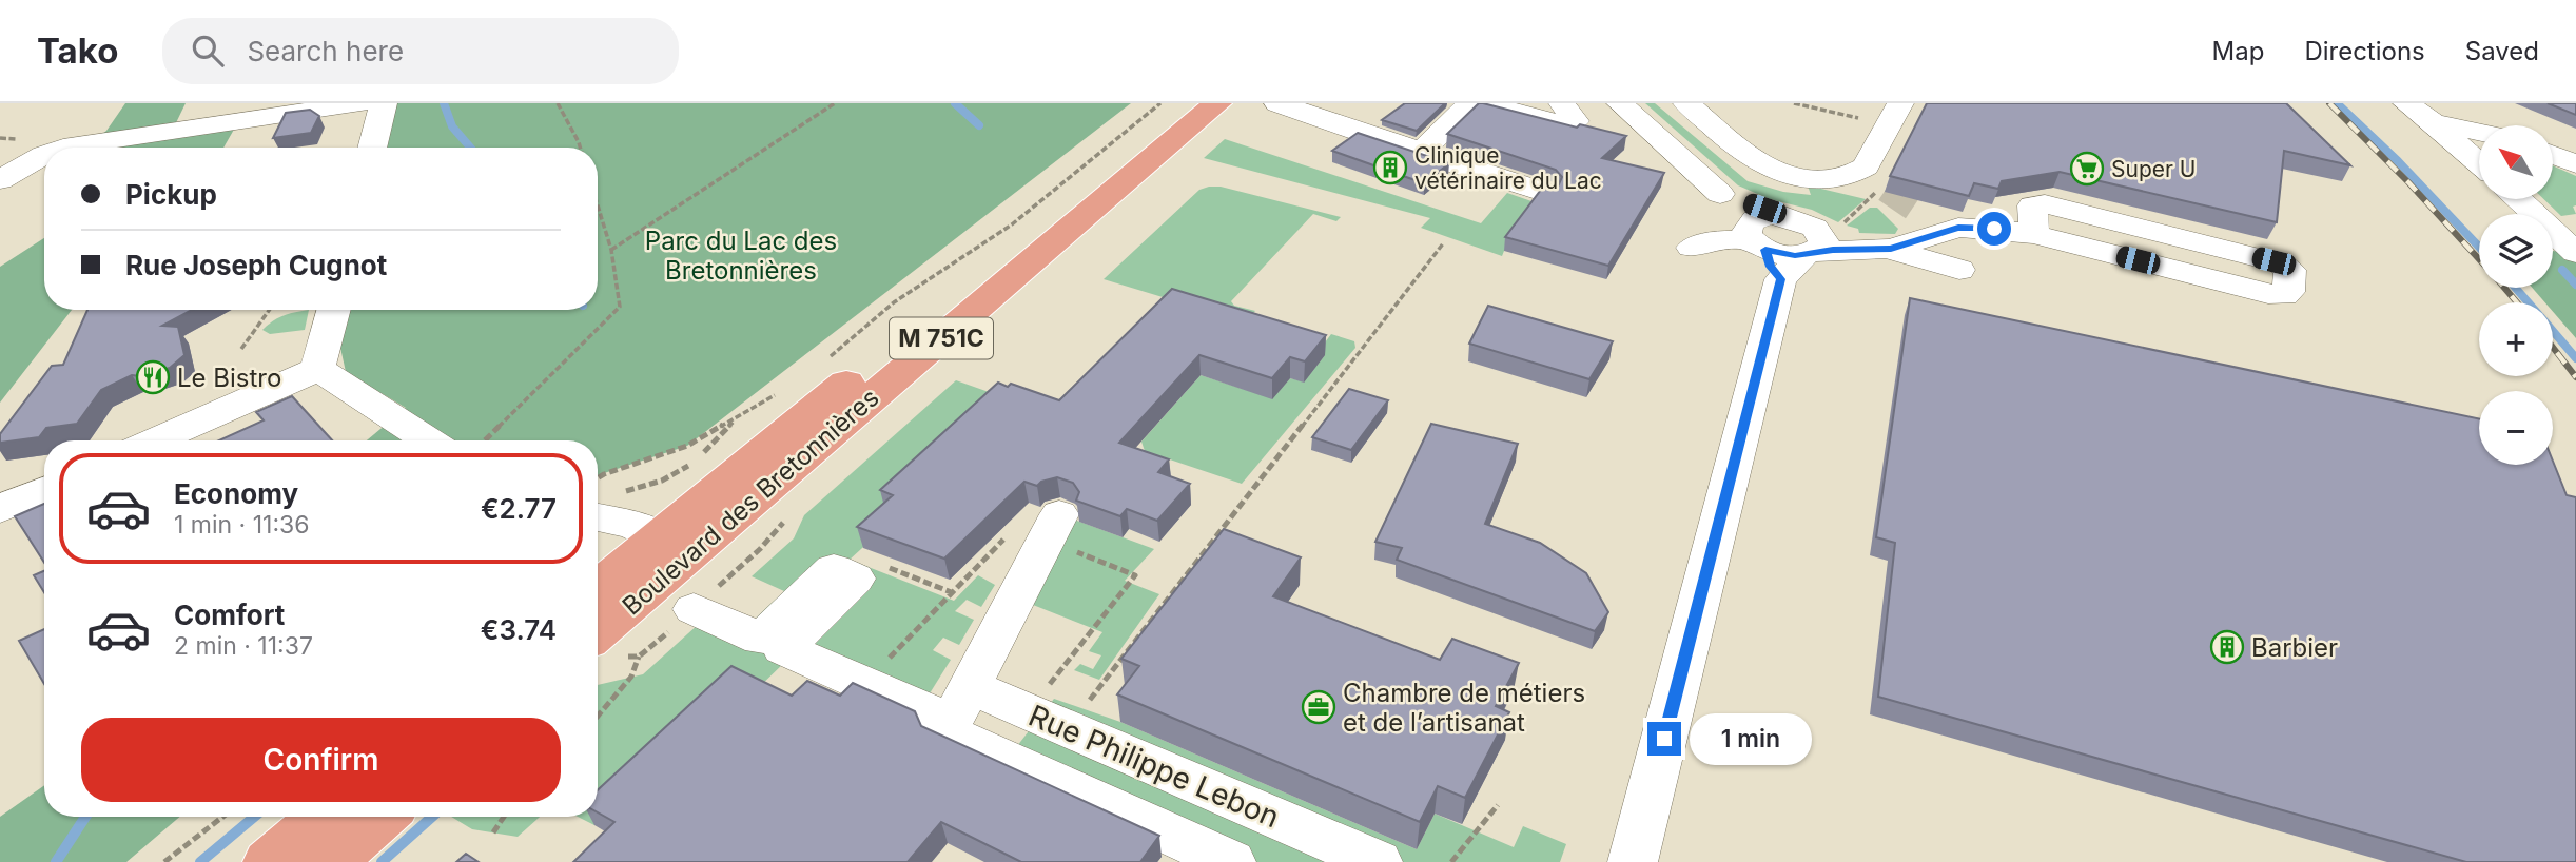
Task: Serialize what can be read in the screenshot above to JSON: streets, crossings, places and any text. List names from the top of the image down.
{
  "streets": {
    "main road": ["M 751C", "Boulevard des Bretonnières"],
    "street": ["Rue Philippe Lebon"]
  },
  "parks": ["Parc du Lac des Bretonnières"],
  "places": {
    "building": ["Clinique vétérinaire du Lac", "Barbier"],
    "supermarket": ["Super U"],
    "restaurant": ["Le Bistro"],
    "office": ["Chambre de métiers et de l’artisanat"]
  },
  "north": "top left",
  "page": {
    "header": "Tako",
    "search": "Search here",
    "nav": ["Map", "Directions", "Saved"],
    "map_buttons": ["+", "−"],
    "banner": ["Pickup", "Rue Joseph Cugnot"],
    "list": [
      {
        "name": "Economy",
        "note": "1 min · 11:36",
        "value": "€2.77"
      },
      {
        "name": "Comfort",
        "note": "2 min · 11:37",
        "value": "€3.74"
      }
    ],
    "buttons": "Confirm",
    "bubble": "1 min"
  }
}
